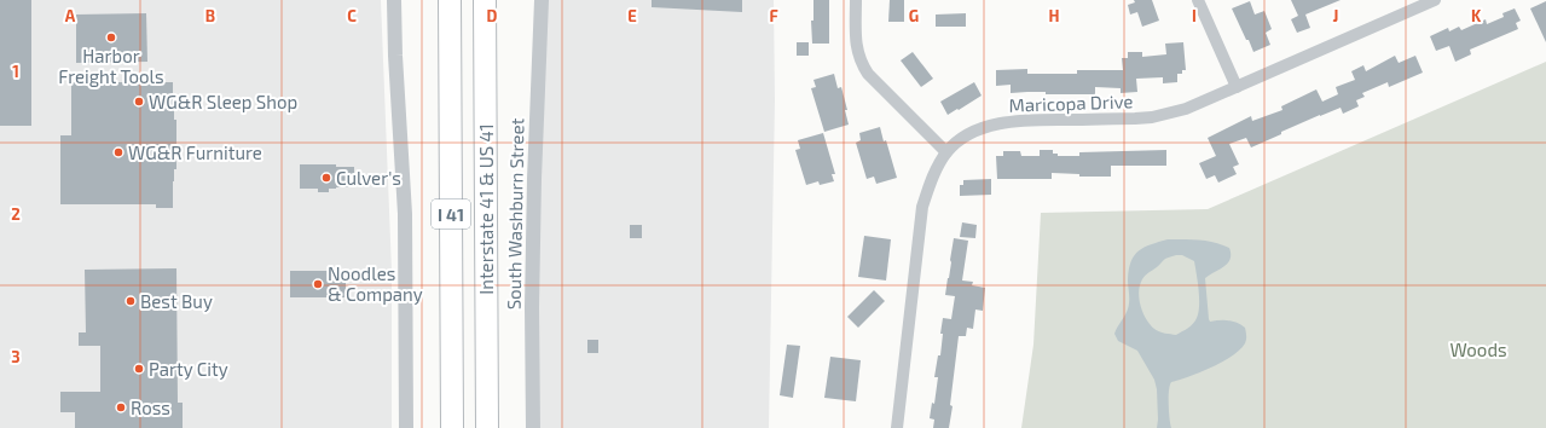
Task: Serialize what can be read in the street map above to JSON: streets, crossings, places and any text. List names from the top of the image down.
{
  "streets": {
    "highway": ["Interstate 41 & US 41", "I 41"],
    "street": ["Maricopa Drive", "South Washburn Street"]
  },
  "parks": ["Woods"],
  "places": [
    "Harbor Freight Tools",
    "WG&R Sleep Shop",
    "WG&R Furniture",
    "Culver's",
    "Noodles & Company",
    "Best Buy",
    "Party City",
    "Ross"
  ],
  "grid": {
    "columns": [
      "A",
      "B",
      "C",
      "D",
      "E",
      "F",
      "G",
      "H",
      "I",
      "J",
      "K"
    ],
    "rows": ["1", "2", "3"]
  }
}
